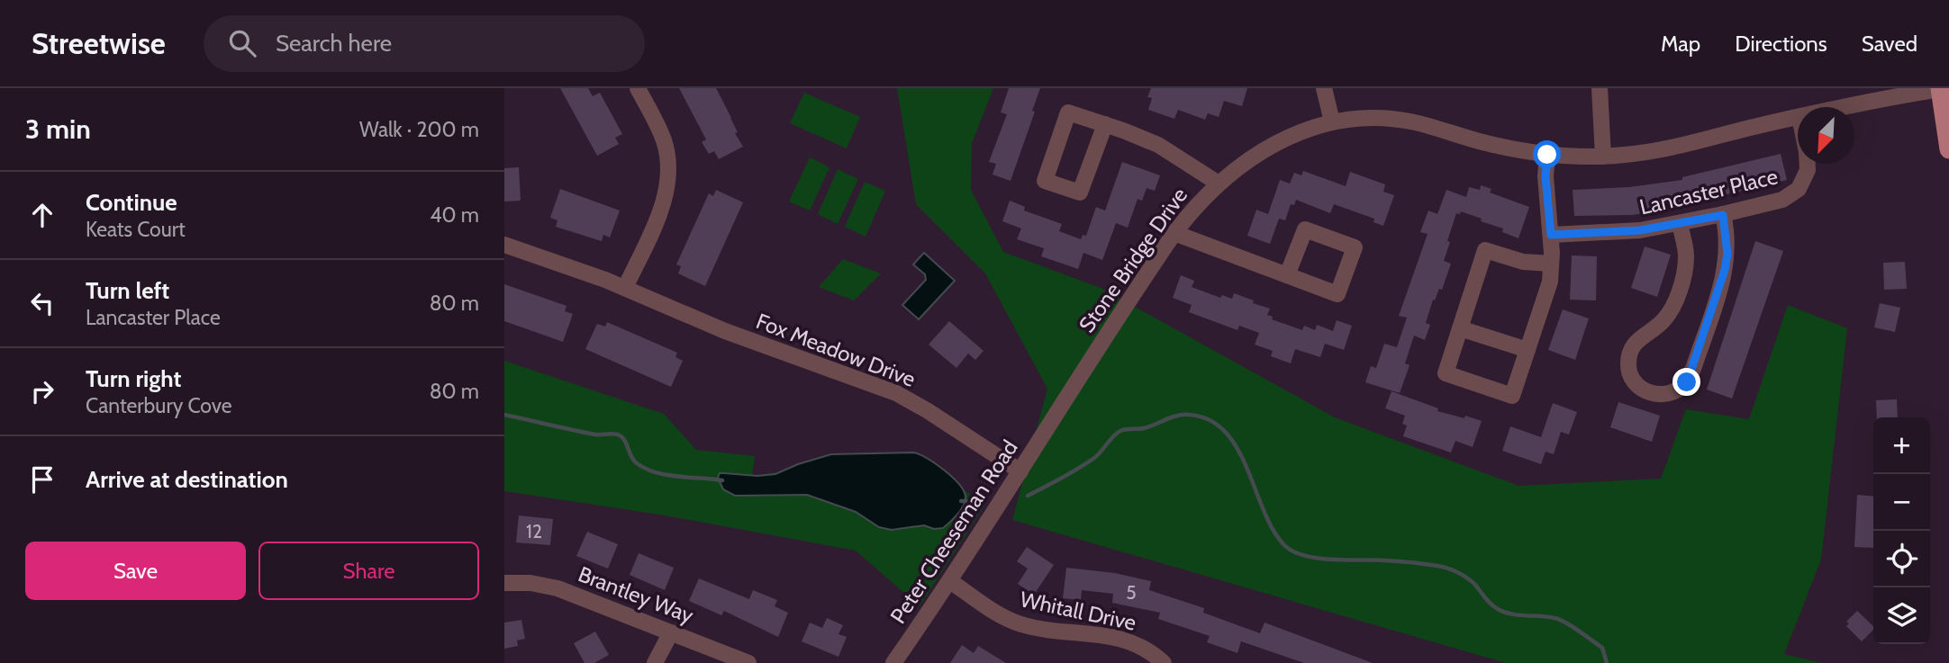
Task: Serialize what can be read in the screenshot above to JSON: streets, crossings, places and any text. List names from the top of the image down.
{
  "streets": {
    "street": [
      "Lancaster Place",
      "Stone Bridge Drive",
      "Fox Meadow Drive",
      "Peter Cheeseman Road",
      "Brantley Way",
      "Whitall Drive"
    ]
  },
  "crossings": [
    ["Stone Bridge Drive", "Peter Cheeseman Road"],
    ["Fox Meadow Drive", "Peter Cheeseman Road"],
    ["Peter Cheeseman Road", "Whitall Drive"]
  ],
  "house_numbers": ["12", "5"],
  "north": "bottom left",
  "page": {
    "header": "Streetwise",
    "search": "Search here",
    "nav": ["Map", "Directions", "Saved"],
    "heading": ["3 min", "Walk · 200 m"],
    "list": [
      ["Continue", "Keats Court", "40 m"],
      ["Turn left", "Lancaster Place", "80 m"],
      ["Turn right", "Canterbury Cove", "80 m"],
      "Arrive at destination"
    ],
    "map_buttons": ["+", "−"],
    "buttons": ["Save", "Share"]
  }
}
